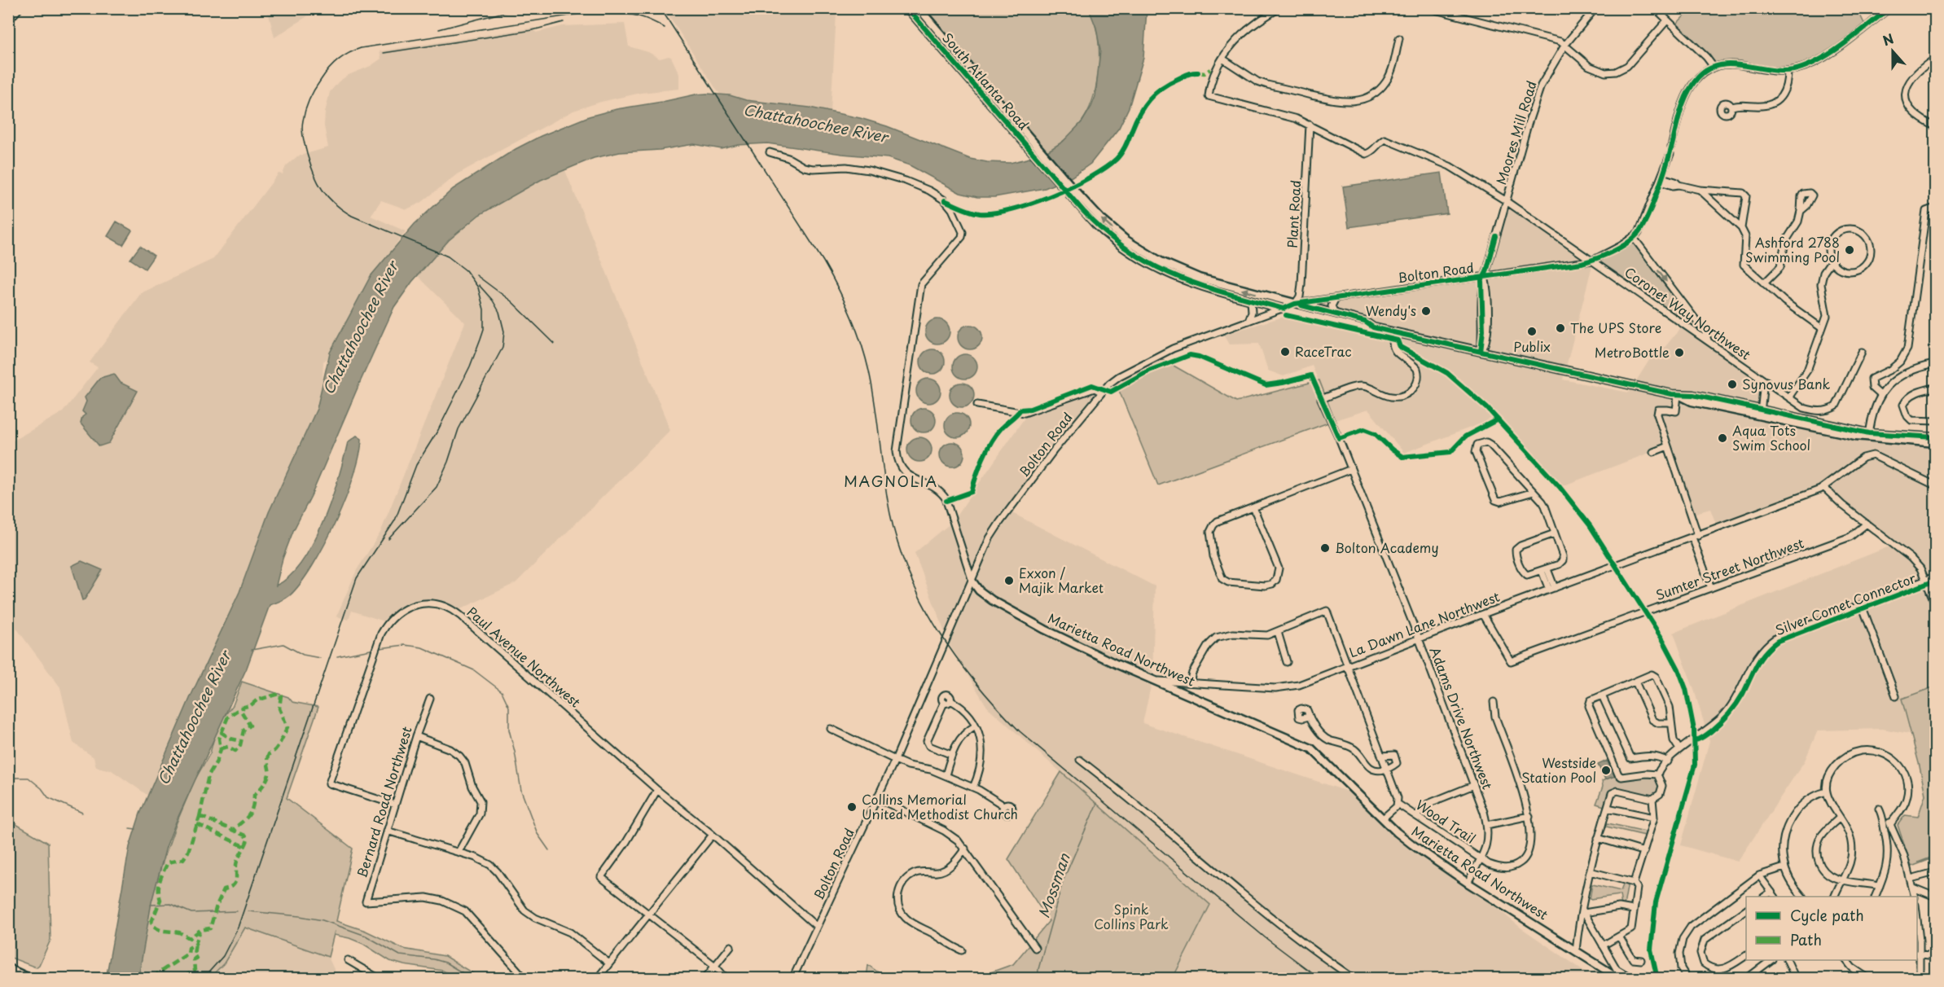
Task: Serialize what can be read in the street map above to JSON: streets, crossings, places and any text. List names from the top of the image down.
{
  "streets": {
    "main road": ["South Atlanta Road", "Marietta Road Northwest"],
    "street": [
      "Moores Mill Road",
      "Plant Road",
      "Bolton Road",
      "Coronet Way Northwest",
      "Sumter Street Northwest",
      "La Dawn Lane Northwest",
      "Paul Avenue Northwest",
      "Adams Drive Northwest",
      "Bernard Road Northwest",
      "Wood Trail"
    ],
    "cycle path": ["Silver Comet Connector"]
  },
  "crossings": [
    ["Moores Mill Road", "Bolton Road"],
    ["Moores Mill Road", "Coronet Way Northwest"],
    ["Plant Road", "Bolton Road"],
    ["Plant Road", "Coronet Way Northwest"],
    ["Bolton Road", "Coronet Way Northwest"],
    ["Bolton Road", "Marietta Road Northwest"],
    ["Bolton Road", "Paul Avenue Northwest"],
    ["Sumter Street Northwest", "La Dawn Lane Northwest"],
    ["La Dawn Lane Northwest", "Marietta Road Northwest"],
    ["La Dawn Lane Northwest", "Adams Drive Northwest"],
    ["Marietta Road Northwest", "Adams Drive Northwest"],
    ["Paul Avenue Northwest", "Bernard Road Northwest"],
    ["Adams Drive Northwest", "Wood Trail"]
  ],
  "districts": ["MAGNOLIA"],
  "water": ["Chattahoochee River", "Mossman"],
  "parks": ["Spink Collins Park"],
  "places": [
    "Ashford 2788 Swimming Pool",
    "Wendy's",
    "The UPS Store",
    "Publix",
    "RaceTrac",
    "MetroBottle",
    "Synovus Bank",
    "Aqua Tots Swim School",
    "Bolton Academy",
    "Exxon / Majik Market",
    "Westside Station Pool",
    "Collins Memorial United Methodist Church"
  ],
  "legend": ["Cycle path", "Path"],
  "north": "top"
}
